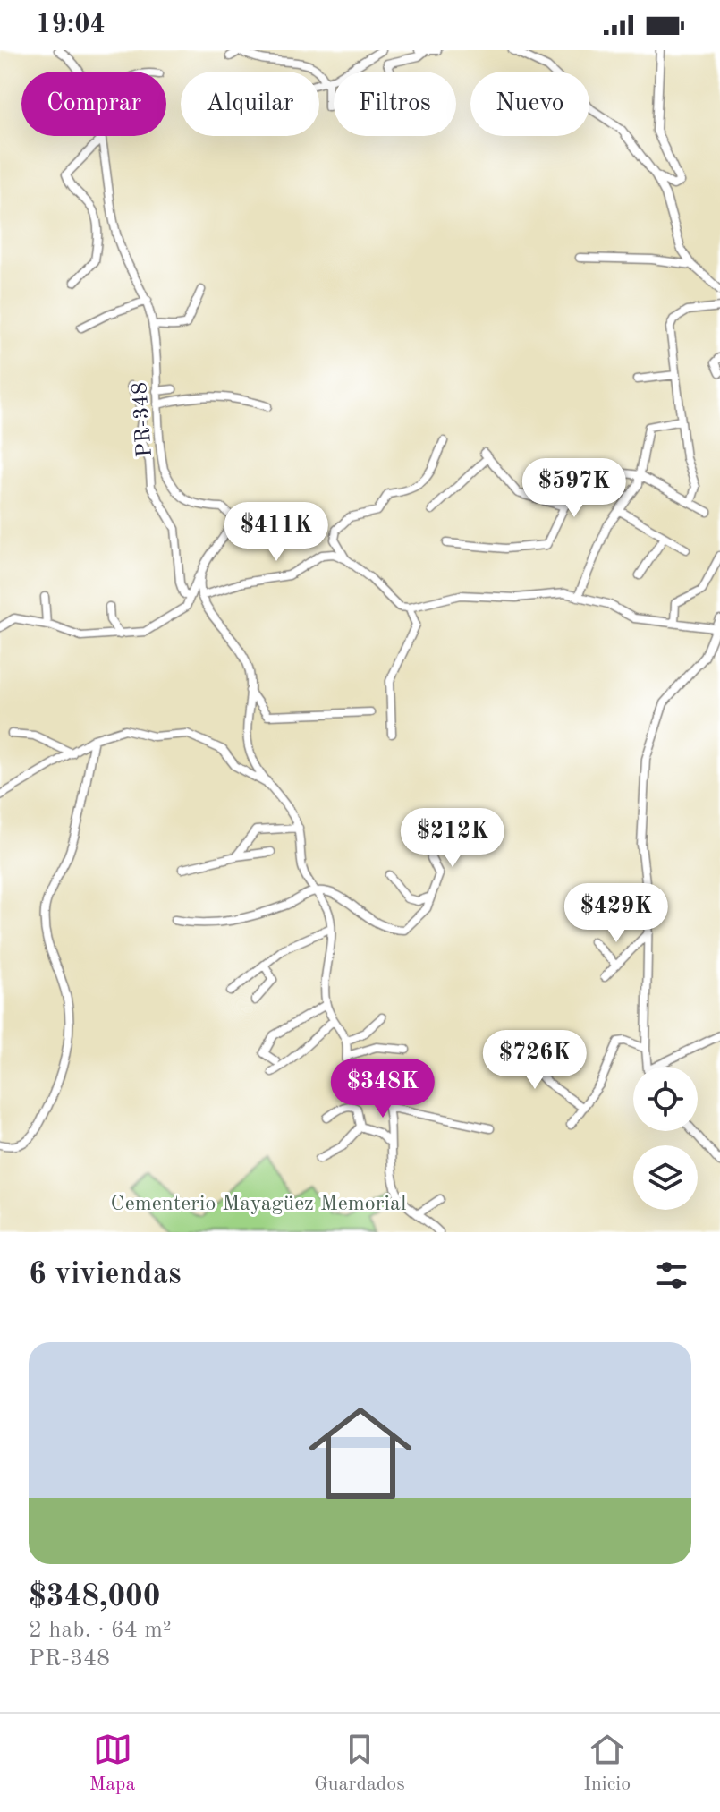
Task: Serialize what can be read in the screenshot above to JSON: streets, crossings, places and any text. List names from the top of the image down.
{
  "streets": {
    "street": ["PR-348"]
  },
  "parks": ["Cementerio Mayagüez Memorial"],
  "page": {
    "status": "19:04",
    "chip": [
      "Comprar",
      "Alquilar",
      "Filtros",
      "Nuevo"
    ],
    "price": [
      "$597K",
      "$411K",
      "$212K",
      "$429K",
      "$726K",
      "$348K"
    ],
    "heading": "6 viviendas",
    "list": [
      {
        "name": "$348,000",
        "note": "2 hab. · 64 m² · PR-348"
      }
    ],
    "tabs": ["Mapa", "Guardados", "Inicio"]
  }
}
